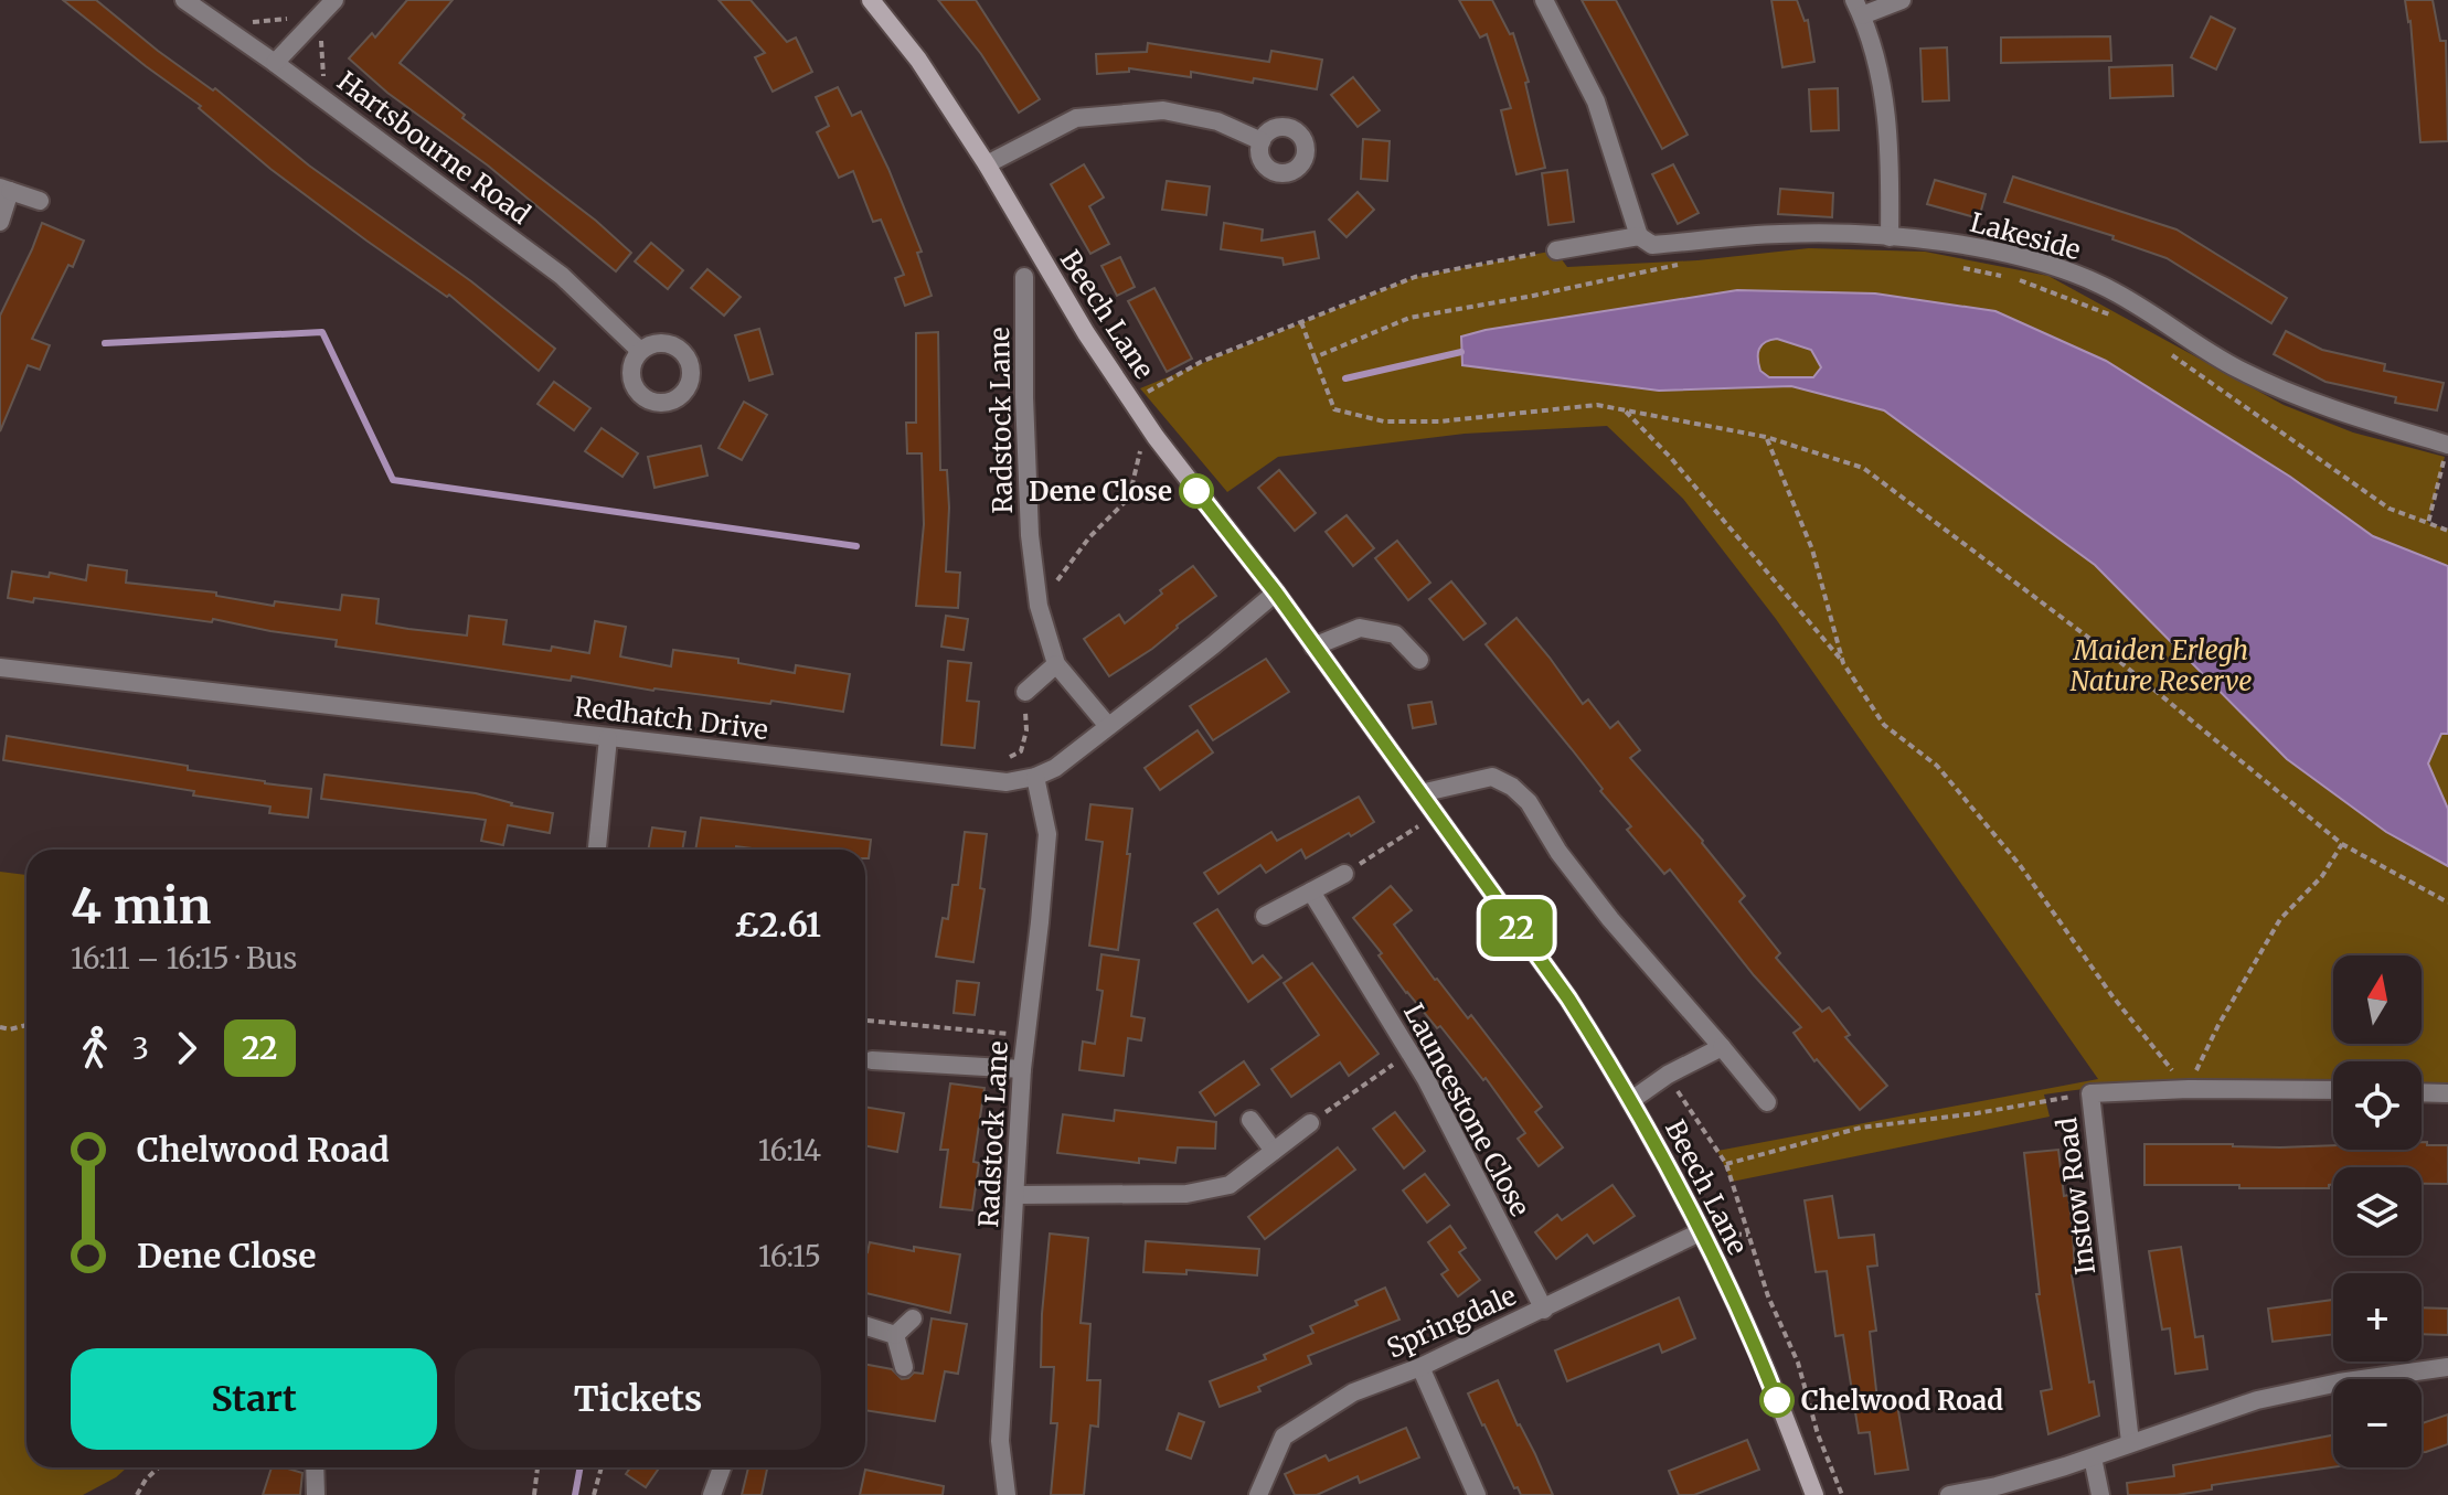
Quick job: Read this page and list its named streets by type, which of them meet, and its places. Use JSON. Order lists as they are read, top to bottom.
{
  "streets": {
    "street": [
      "Hartsbourne Road",
      "Lakeside",
      "Beech Lane",
      "Radstock Lane",
      "Redhatch Drive",
      "Launcestone Close",
      "Instow Road",
      "Springdale"
    ]
  },
  "crossings": [
    ["Beech Lane", "Redhatch Drive"],
    ["Beech Lane", "Springdale"],
    ["Radstock Lane", "Redhatch Drive"],
    ["Launcestone Close", "Springdale"]
  ],
  "parks": ["Maiden Erlegh Nature Reserve"],
  "places": ["Dene Close", "Chelwood Road"],
  "lines": ["bus line 22"],
  "north": "top",
  "page": {
    "on_map": "22",
    "heading": ["4 min", "16:11 – 16:15 · Bus", "£2.61"],
    "map_buttons": ["+", "−"],
    "legs": ["3", "22"],
    "list": [
      {
        "name": "Chelwood Road",
        "value": "16:14"
      },
      {
        "name": "Dene Close",
        "value": "16:15"
      }
    ],
    "buttons": ["Start", "Tickets"]
  }
}
